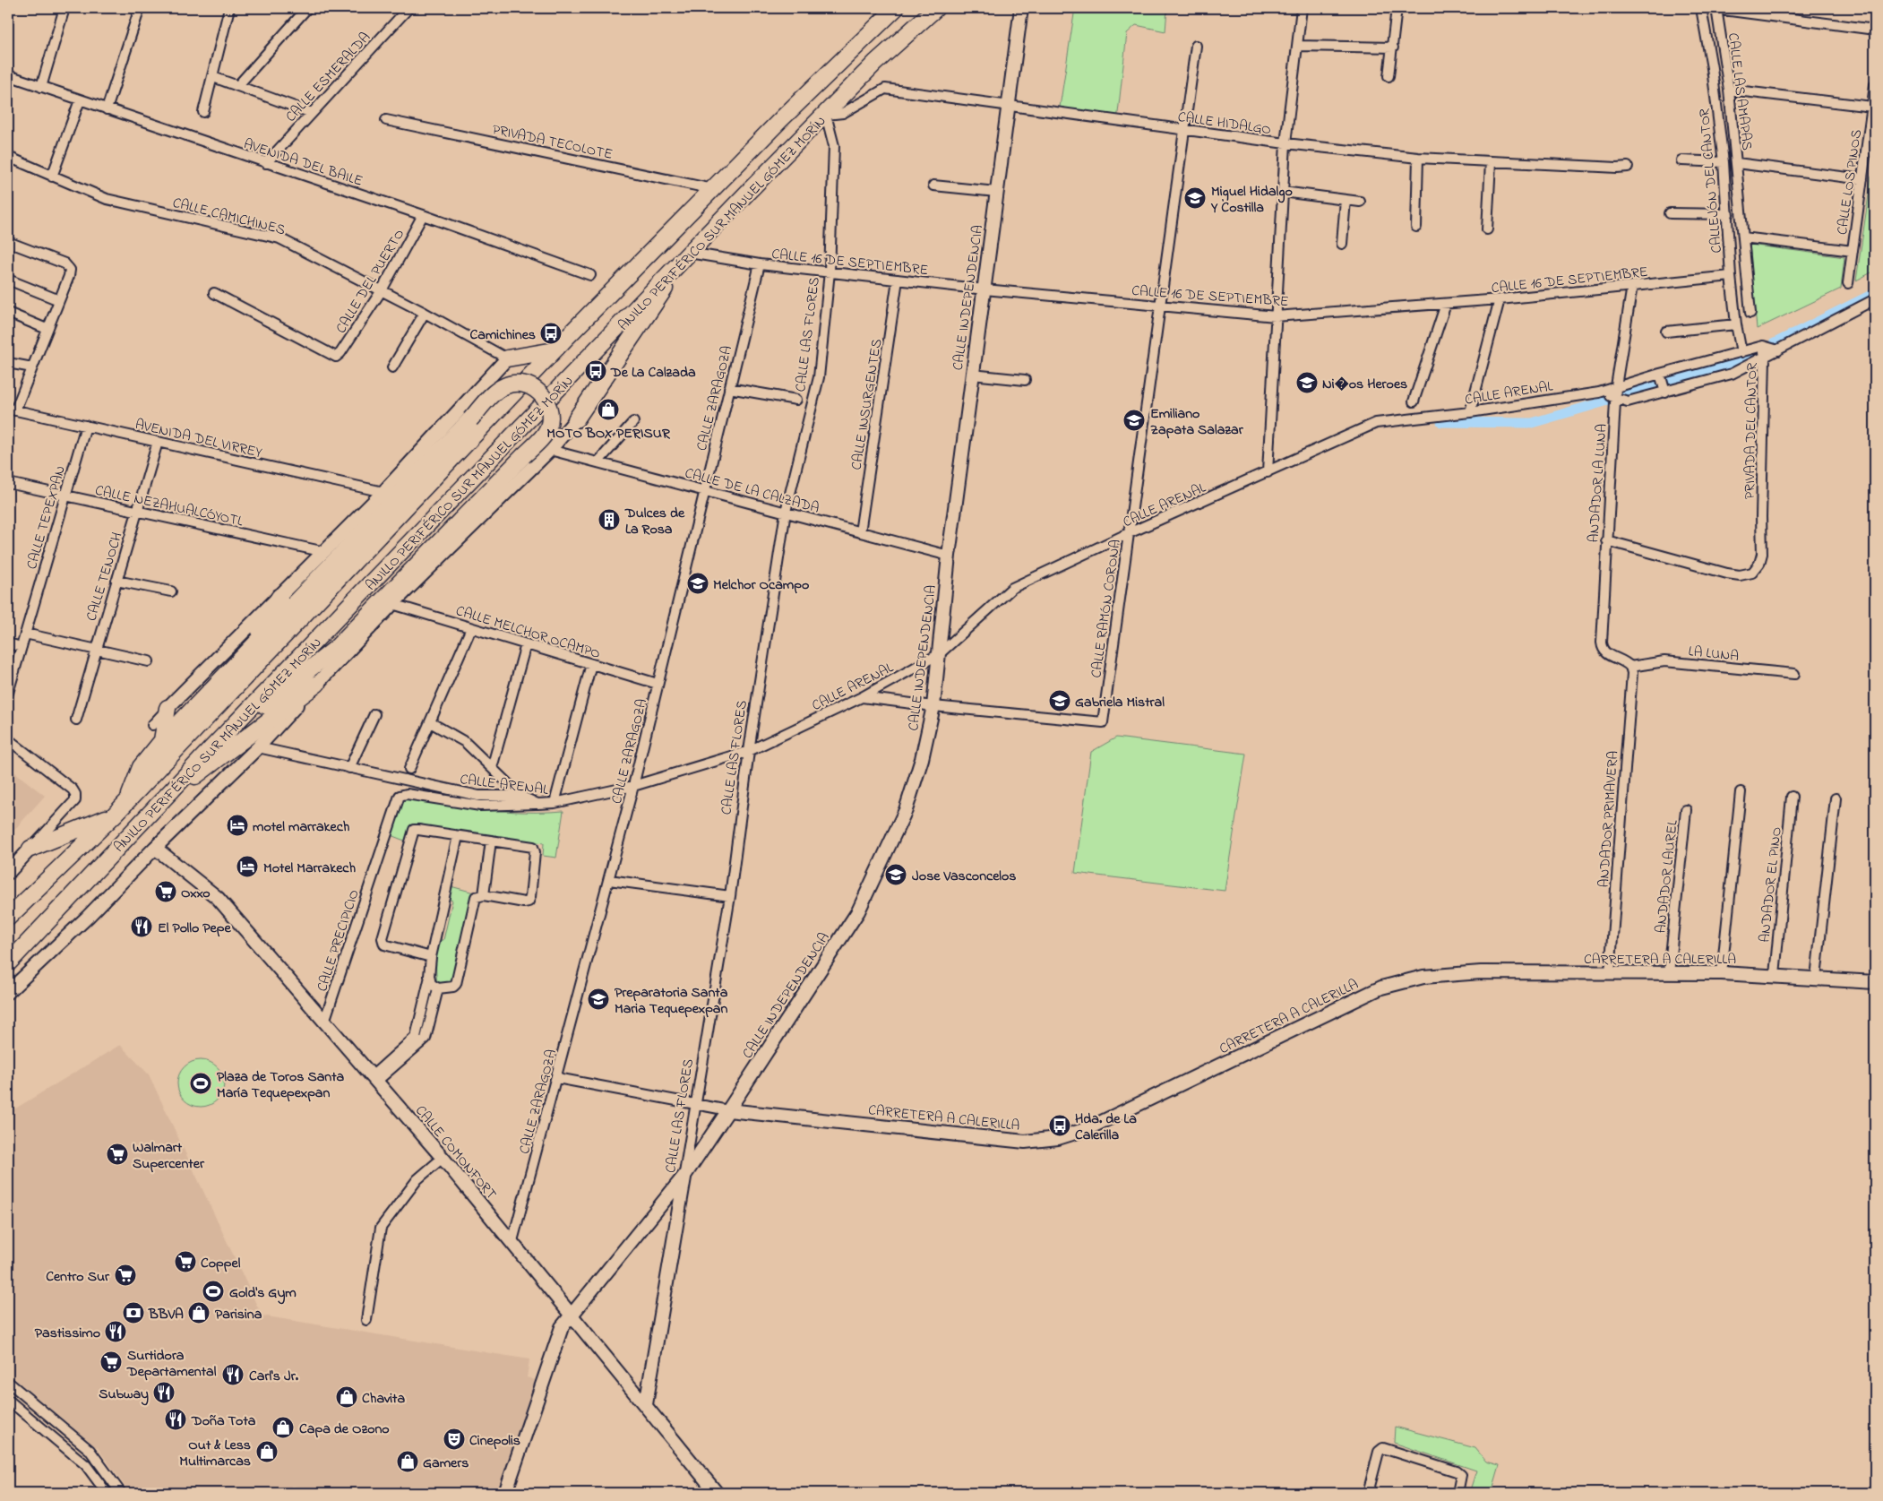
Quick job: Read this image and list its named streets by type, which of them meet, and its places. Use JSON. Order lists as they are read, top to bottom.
{
  "streets": {
    "highway": ["ANILLO PERIFÉRICO SUR MANUEL GÓMEZ MORÍN"],
    "street": [
      "CALLE ESMERALDA",
      "CALLE LAS AMAPAS",
      "CALLE HIDALGO",
      "PRIVADA TECOLOTE",
      "AVENIDA DEL BAILE",
      "CALLEJÓN DEL CANTOR",
      "CALLE LOS PINOS",
      "CALLE CAMICHINES",
      "CALLE 16 DE SEPTIEMBRE",
      "CALLE DEL PUERTO",
      "CALLE INDEPENDENCIA",
      "CALLE LAS FLORES",
      "CALLE ARENAL",
      "CALLE ZARAGOZA",
      "CALLE INSURGENTES",
      "PRIVADA DEL CANTOR",
      "AVENIDA DEL VIRREY",
      "ANDADOR LA LUNA",
      "CALLE DE LA CALZADA",
      "CALLE NEZAHUALCÓYOTL",
      "CALLE TEPEXPAN",
      "CALLE TENOCH",
      "CALLE RAMÓN CORONA",
      "CALLE MELCHOR OCAMPO",
      "LA LUNA",
      "ANDADOR PRIMAVERA",
      "ANDADOR LAUREL",
      "ANDADOR EL PINO",
      "CALLE PRECIPICIO",
      "CARRETERA A CALERILLA",
      "CALLE COMONFORT"
    ]
  },
  "crossings": [
    ["CALLE ESMERALDA", "AVENIDA DEL BAILE"],
    ["CALLE HIDALGO", "ANILLO PERIFÉRICO SUR MANUEL GÓMEZ MORÍN"],
    ["CALLE HIDALGO", "CALLE INDEPENDENCIA"],
    ["CALLE HIDALGO", "CALLE LAS FLORES"],
    ["CALLE HIDALGO", "CALLE RAMÓN CORONA"],
    ["PRIVADA TECOLOTE", "ANILLO PERIFÉRICO SUR MANUEL GÓMEZ MORÍN"],
    ["AVENIDA DEL BAILE", "CALLE DEL PUERTO"],
    ["CALLEJÓN DEL CANTOR", "CALLE 16 DE SEPTIEMBRE"],
    ["CALLEJÓN DEL CANTOR", "CALLE ARENAL"],
    ["CALLE CAMICHINES", "CALLE DEL PUERTO"],
    ["ANILLO PERIFÉRICO SUR MANUEL GÓMEZ MORÍN", "CALLE 16 DE SEPTIEMBRE"],
    ["ANILLO PERIFÉRICO SUR MANUEL GÓMEZ MORÍN", "CALLE LAS FLORES"],
    ["CALLE 16 DE SEPTIEMBRE", "CALLE INDEPENDENCIA"],
    ["CALLE 16 DE SEPTIEMBRE", "CALLE LAS FLORES"],
    ["CALLE 16 DE SEPTIEMBRE", "CALLE ZARAGOZA"],
    ["CALLE 16 DE SEPTIEMBRE", "CALLE INSURGENTES"],
    ["CALLE 16 DE SEPTIEMBRE", "ANDADOR LA LUNA"],
    ["CALLE 16 DE SEPTIEMBRE", "CALLE RAMÓN CORONA"],
    ["CALLE INDEPENDENCIA", "CALLE LAS FLORES"],
    ["CALLE INDEPENDENCIA", "CALLE ARENAL"],
    ["CALLE INDEPENDENCIA", "CALLE DE LA CALZADA"],
    ["CALLE INDEPENDENCIA", "CALLE RAMÓN CORONA"],
    ["CALLE INDEPENDENCIA", "CARRETERA A CALERILLA"],
    ["CALLE INDEPENDENCIA", "CALLE COMONFORT"],
    ["CALLE LAS FLORES", "CALLE ARENAL"],
    ["CALLE LAS FLORES", "CALLE DE LA CALZADA"],
    ["CALLE LAS FLORES", "CALLE COMONFORT"],
    ["CALLE ARENAL", "CALLE ZARAGOZA"],
    ["CALLE ARENAL", "PRIVADA DEL CANTOR"],
    ["CALLE ARENAL", "ANDADOR LA LUNA"],
    ["CALLE ARENAL", "CALLE RAMÓN CORONA"],
    ["CALLE ARENAL", "CALLE PRECIPICIO"],
    ["CALLE ZARAGOZA", "CALLE DE LA CALZADA"],
    ["CALLE ZARAGOZA", "CALLE MELCHOR OCAMPO"],
    ["CALLE ZARAGOZA", "CALLE COMONFORT"],
    ["CALLE INSURGENTES", "CALLE DE LA CALZADA"],
    ["PRIVADA DEL CANTOR", "ANDADOR LA LUNA"],
    ["AVENIDA DEL VIRREY", "CALLE TEPEXPAN"],
    ["AVENIDA DEL VIRREY", "CALLE TENOCH"],
    ["ANDADOR LA LUNA", "LA LUNA"],
    ["ANDADOR LA LUNA", "ANDADOR PRIMAVERA"],
    ["CALLE NEZAHUALCÓYOTL", "CALLE TEPEXPAN"],
    ["CALLE NEZAHUALCÓYOTL", "CALLE TENOCH"],
    ["LA LUNA", "ANDADOR PRIMAVERA"],
    ["ANDADOR PRIMAVERA", "CARRETERA A CALERILLA"],
    ["ANDADOR LAUREL", "CARRETERA A CALERILLA"],
    ["ANDADOR EL PINO", "CARRETERA A CALERILLA"],
    ["CALLE PRECIPICIO", "CALLE COMONFORT"]
  ],
  "places": {
    "school or university": [
      "Miguel Hidalgo Y Costilla",
      "Ni�os Heroes",
      "Emiliano Zapata Salazar",
      "Melchor Ocampo",
      "Gabriela Mistral",
      "Jose Vasconcelos",
      "Preparatoria Santa Maria Tequepexpan"
    ],
    "bus stop": ["Camichines", "De La Calzada", "Hda. de La Calerilla"],
    "shop": [
      "MOTO BOX PERISUR",
      "Parisina",
      "Chavita",
      "Capa de Ozono",
      "Out & Less Multimarcas",
      "Gamers"
    ],
    "building": ["Dulces de La Rosa"],
    "hotel": ["motel marrakech", "Motel Marrakech"],
    "supermarket": [
      "Oxxo",
      "Walmart Supercenter",
      "Coppel",
      "Centro Sur",
      "Surtidora Departamental"
    ],
    "restaurant": [
      "El Pollo Pepe",
      "Pastissimo",
      "Carl's Jr.",
      "Subway",
      "Doña Tota"
    ],
    "sports": ["Plaza de Toros Santa María Tequepexpan", "Gold's Gym"],
    "bank": ["BBVA"],
    "theatre": ["Cinepolis"]
  }
}
